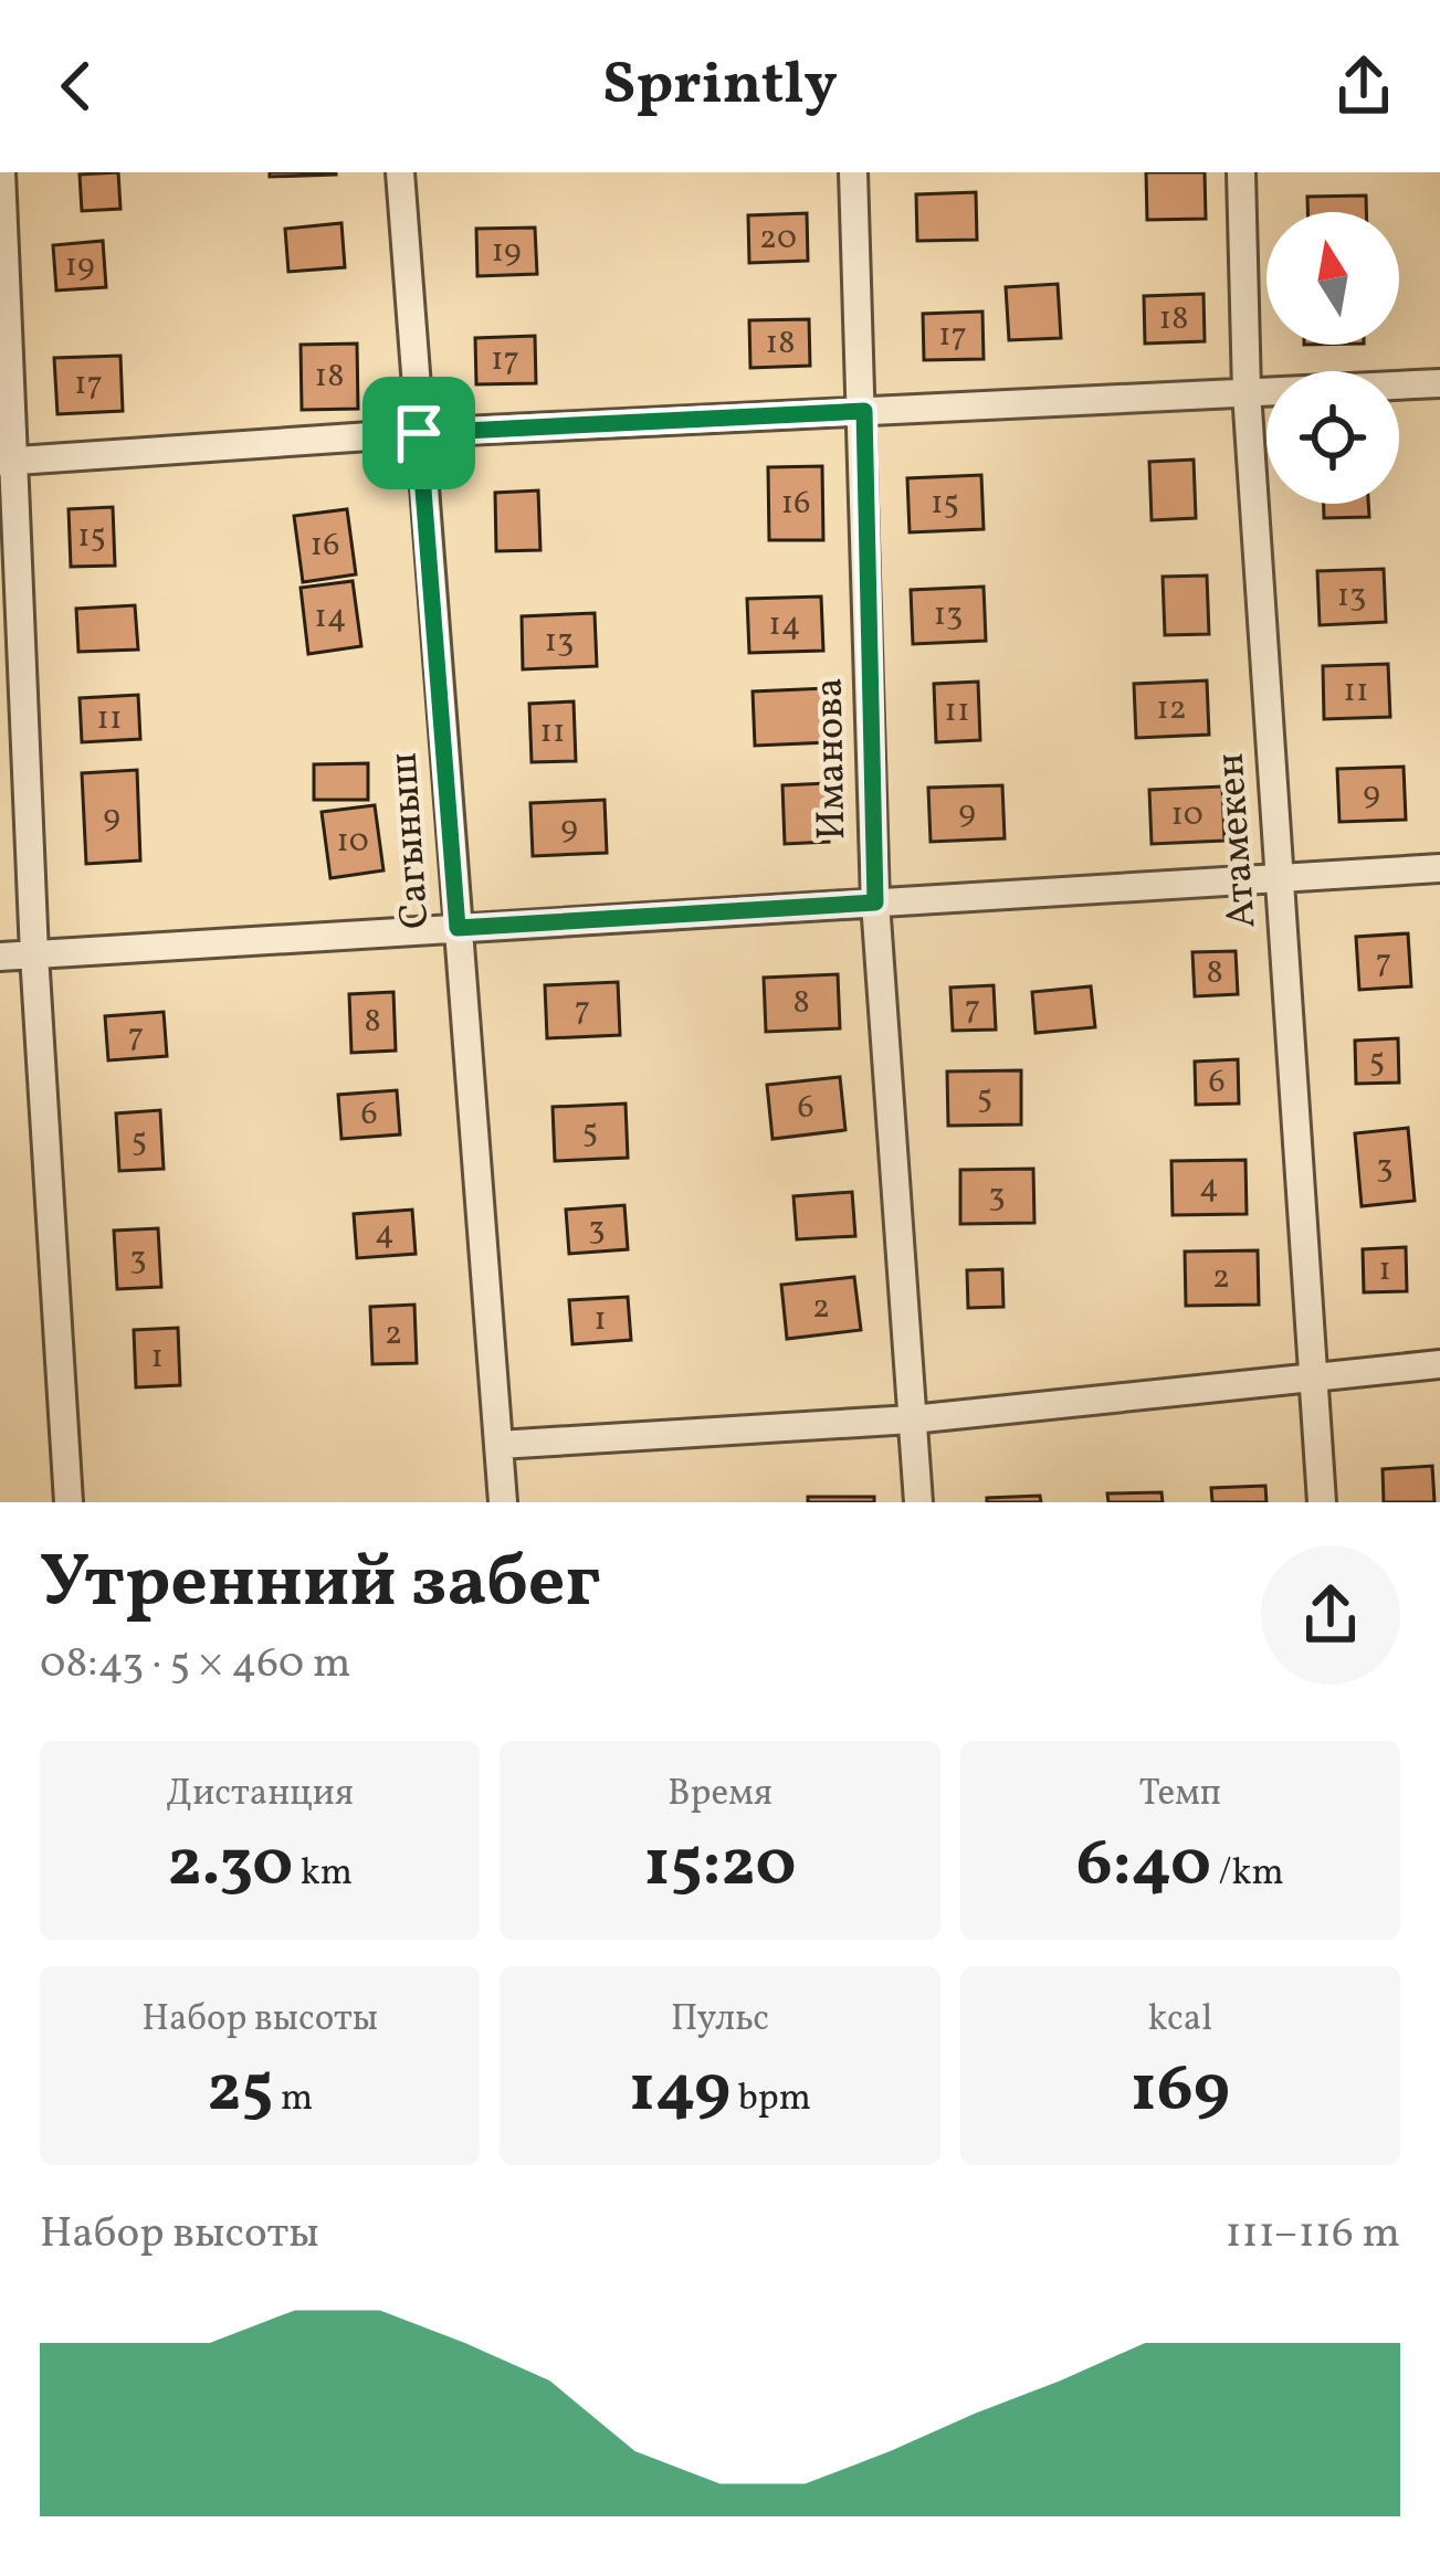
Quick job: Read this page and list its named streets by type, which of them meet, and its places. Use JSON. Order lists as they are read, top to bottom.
{
  "streets": {
    "street": ["Иманова", "Сагыныш", "Атамекен"]
  },
  "house_numbers": [
    "20",
    "19",
    "19",
    "18",
    "17",
    "18",
    "17",
    "18",
    "17",
    "16",
    "15",
    "15",
    "16",
    "13",
    "13",
    "14",
    "14",
    "13",
    "11",
    "12",
    "11",
    "11",
    "11",
    "9",
    "9",
    "10",
    "9",
    "9",
    "10",
    "7",
    "8",
    "8",
    "7",
    "7",
    "8",
    "7",
    "5",
    "6",
    "5",
    "6",
    "6",
    "5",
    "5",
    "3",
    "4",
    "3",
    "3",
    "4",
    "3",
    "1",
    "2",
    "2",
    "1",
    "2",
    "1"
  ],
  "north": "top",
  "page": {
    "header": "Sprintly",
    "heading": ["Утренний забег", "08:43 · 5 × 460 m"],
    "stats": [
      ["Дистанция", "2.30 km"],
      ["Время", "15:20"],
      ["Темп", "6:40 /km"],
      ["Набор высоты", "25 m"],
      ["Пульс", "149 bpm"],
      ["kcal", "169"]
    ],
    "chart": ["Набор высоты", "111–116 m"]
  }
}
